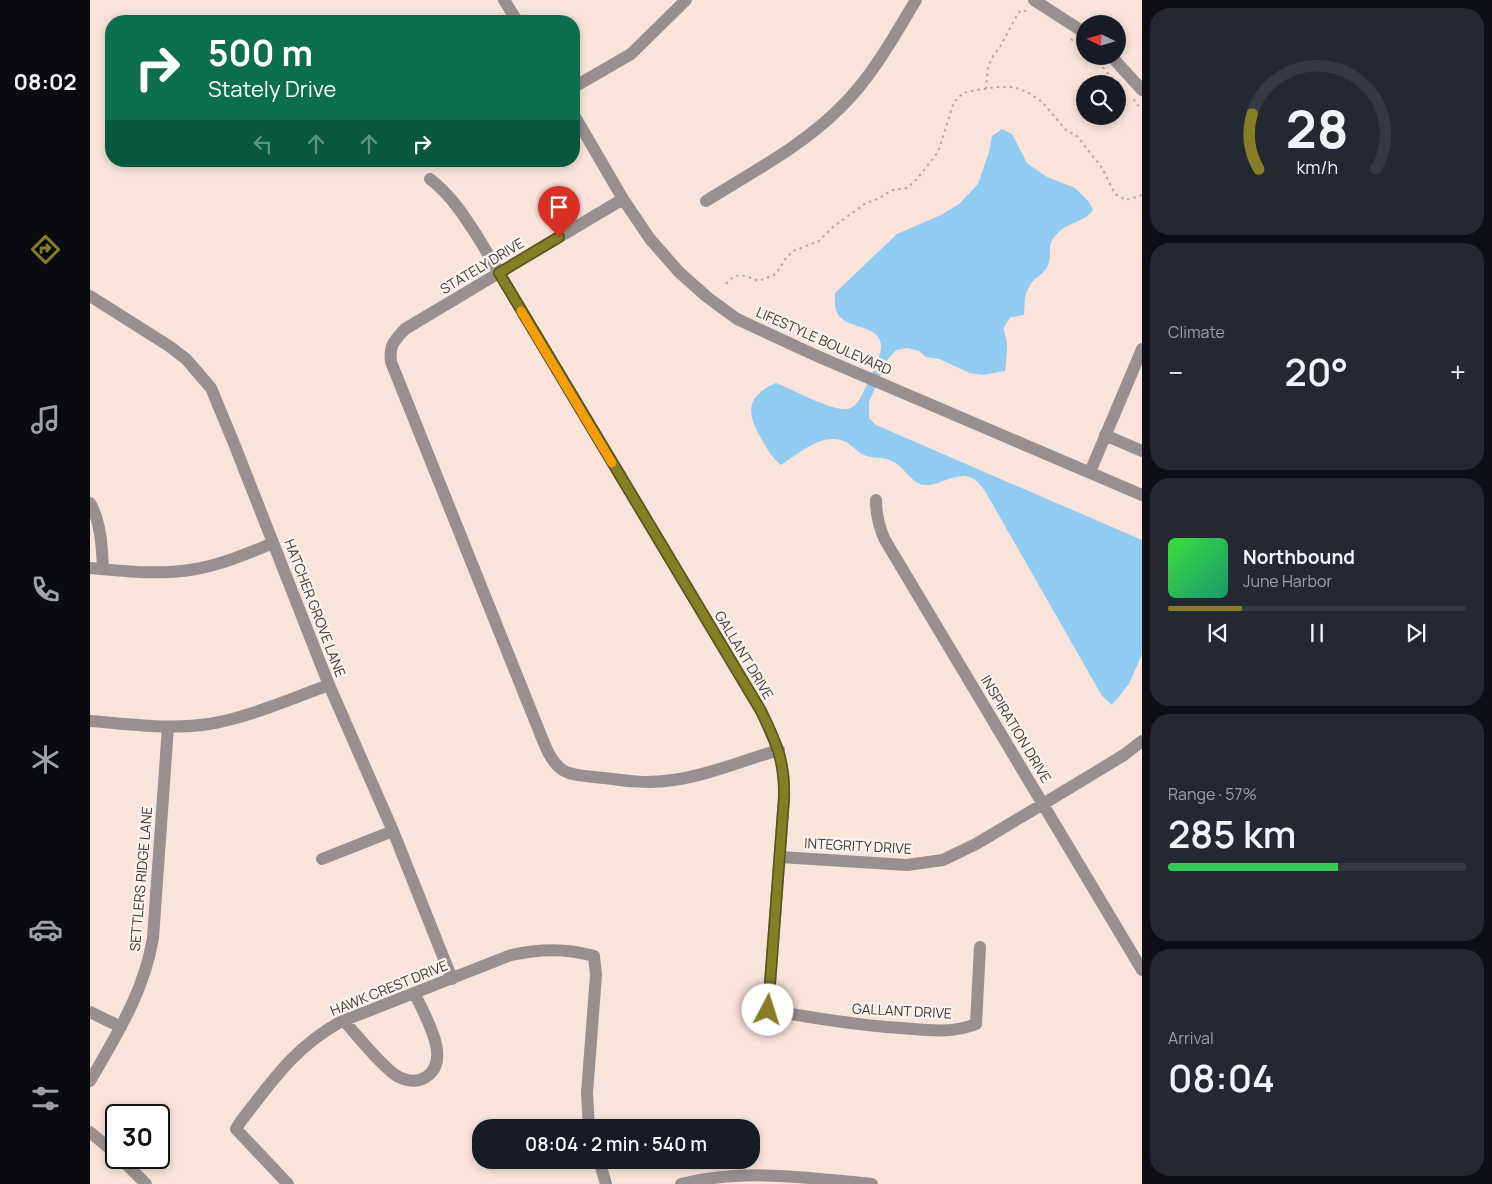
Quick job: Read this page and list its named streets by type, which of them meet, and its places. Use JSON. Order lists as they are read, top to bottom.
{
  "streets": {
    "street": [
      "STATELY DRIVE",
      "LIFESTYLE BOULEVARD",
      "HATCHER GROVE LANE",
      "GALLANT DRIVE",
      "INSPIRATION DRIVE",
      "INTEGRITY DRIVE",
      "SETTLERS RIDGE LANE",
      "HAWK CREST DRIVE"
    ]
  },
  "crossings": [
    ["STATELY DRIVE", "LIFESTYLE BOULEVARD"],
    ["STATELY DRIVE", "GALLANT DRIVE"],
    ["HATCHER GROVE LANE", "HAWK CREST DRIVE"],
    ["GALLANT DRIVE", "INTEGRITY DRIVE"],
    ["INSPIRATION DRIVE", "INTEGRITY DRIVE"]
  ],
  "north": "left",
  "page": {
    "tabs": "08:02",
    "turn": ["500 m", "Stately Drive"],
    "tile": [
      "Climate",
      ["Range · 57%", "285 km"],
      ["Arrival", "08:04"]
    ],
    "heat": ["−", "20°", "+"],
    "song": ["Northbound", "June Harbor"],
    "limit": "30",
    "trip": "08:04 · 2 min · 540 m",
    "gauge": ["28", "km/h"]
  }
}
